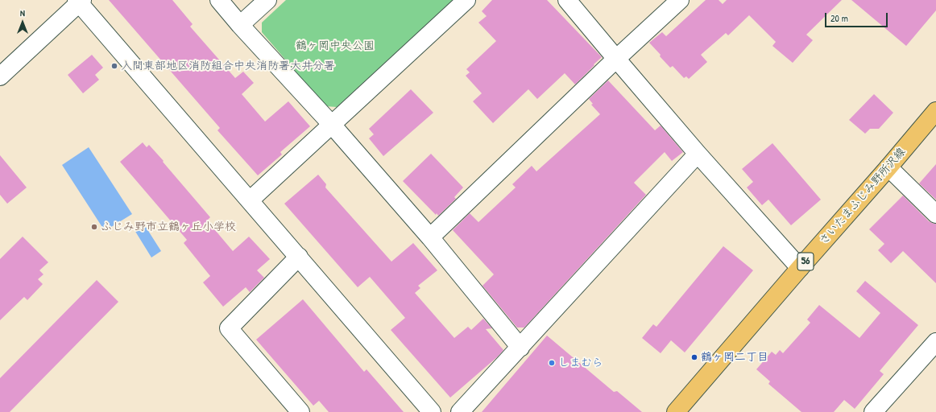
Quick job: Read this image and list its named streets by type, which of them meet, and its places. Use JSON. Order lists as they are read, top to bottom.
{
  "streets": {
    "main road": ["さいたまふじみ野所沢線", "56"]
  },
  "parks": ["鶴ヶ岡中央公園"],
  "places": [
    "入間東部地区消防組合中央消防署大井分署",
    "ふじみ野市立鶴ヶ丘小学校",
    "鶴ヶ岡二丁目",
    "しまむら"
  ],
  "scale_bar": "20 m",
  "north": "top"
}
